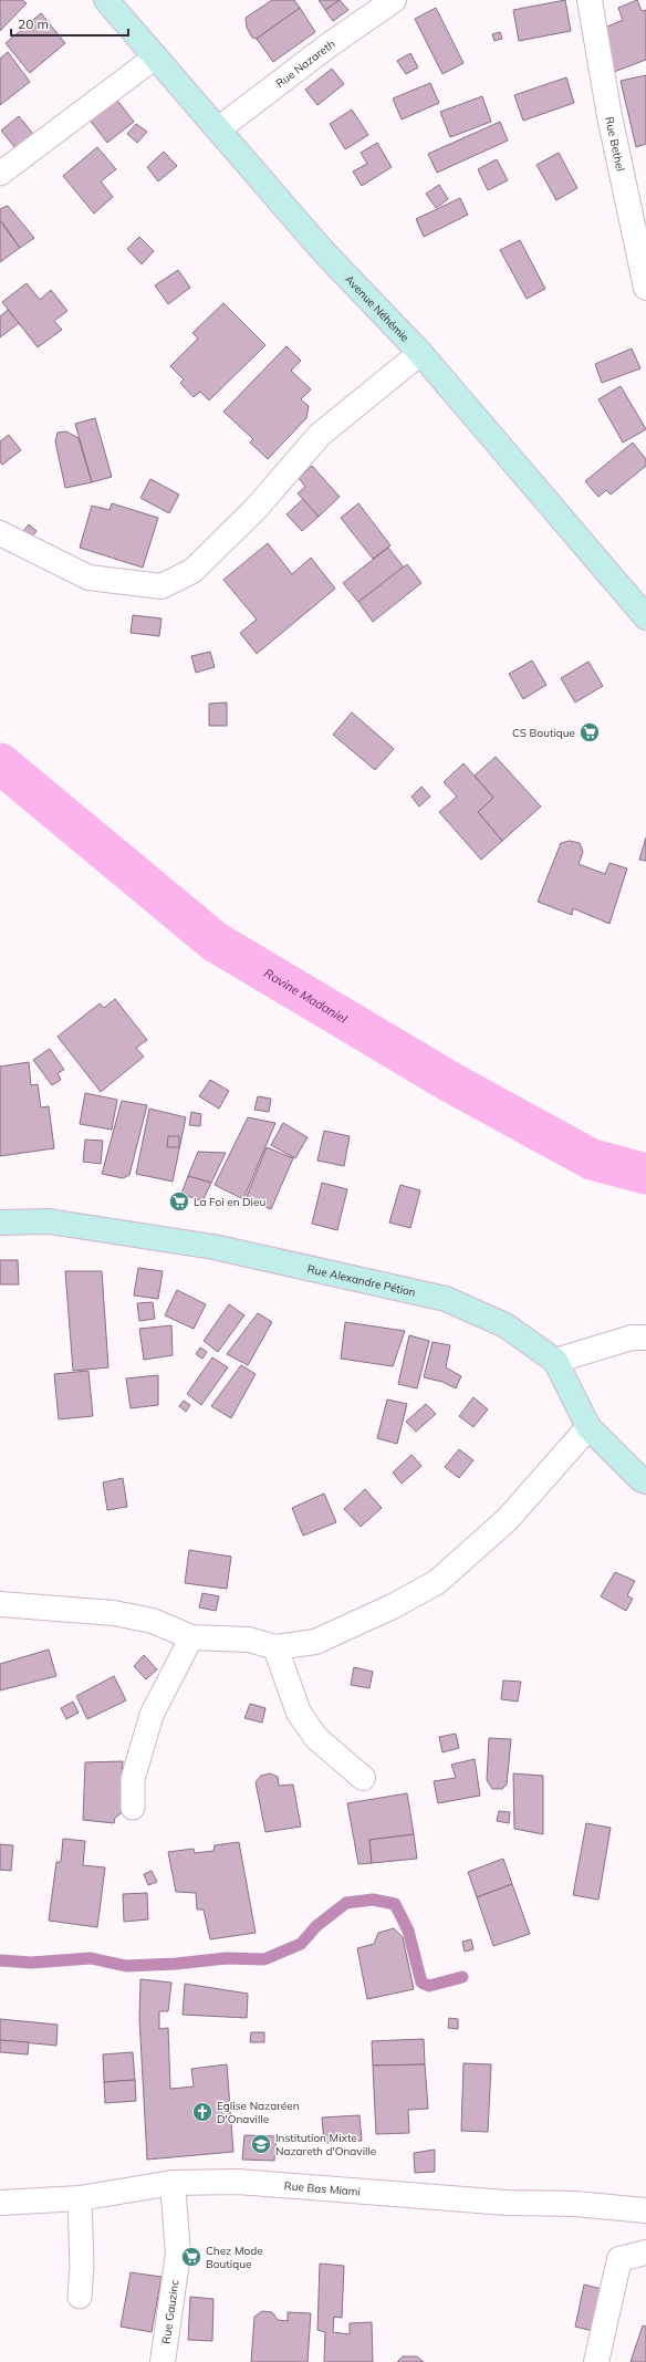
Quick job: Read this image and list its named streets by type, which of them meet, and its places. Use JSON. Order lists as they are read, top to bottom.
{
  "streets": {
    "street": [
      "Rue Nazareth",
      "Rue Bethel",
      "Avenue Néhémie",
      "Rue Alexandre Pétion",
      "Rue Bas Miami",
      "Rue Gauzinc"
    ]
  },
  "crossings": [
    ["Rue Nazareth", "Avenue Néhémie"],
    ["Rue Bas Miami", "Rue Gauzinc"]
  ],
  "water": ["Ravine Madaniel"],
  "places": {
    "supermarket": ["CS Boutique", "La Foi en Dieu", "Chez Mode Boutique"],
    "church": ["Eglise Nazaréen D'Onaville"],
    "school or university": ["Institution Mixte Nazareth d'Onaville"]
  },
  "scale_bar": "20 m"
}
